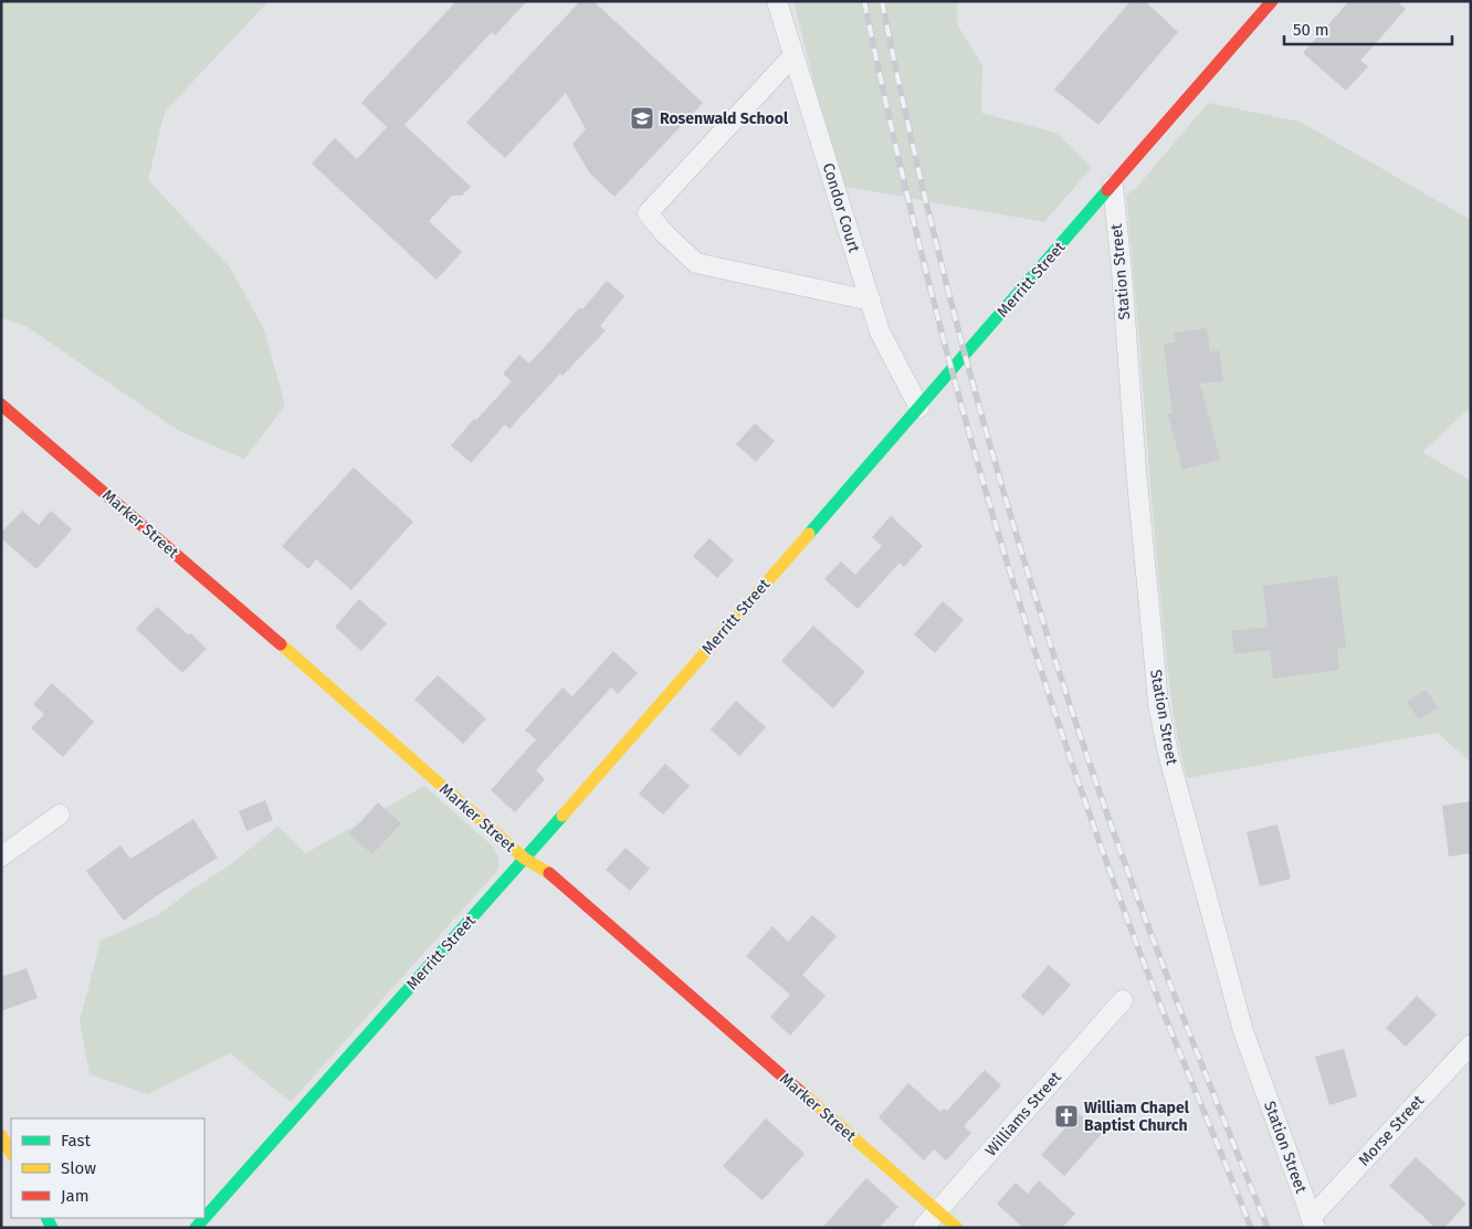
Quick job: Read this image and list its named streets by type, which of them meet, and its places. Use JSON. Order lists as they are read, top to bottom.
{
  "streets": {
    "street": [
      "Condor Court",
      "Station Street",
      "Merritt Street",
      "Marker Street",
      "Williams Street",
      "Morse Street"
    ]
  },
  "crossings": [
    ["Condor Court", "Merritt Street"],
    ["Station Street", "Merritt Street"],
    ["Station Street", "Morse Street"],
    ["Merritt Street", "Marker Street"],
    ["Marker Street", "Williams Street"]
  ],
  "places": {
    "school or university": ["Rosenwald School"],
    "church": ["William Chapel Baptist Church"]
  },
  "legend": ["Fast", "Slow", "Jam"],
  "scale_bar": "50 m"
}
